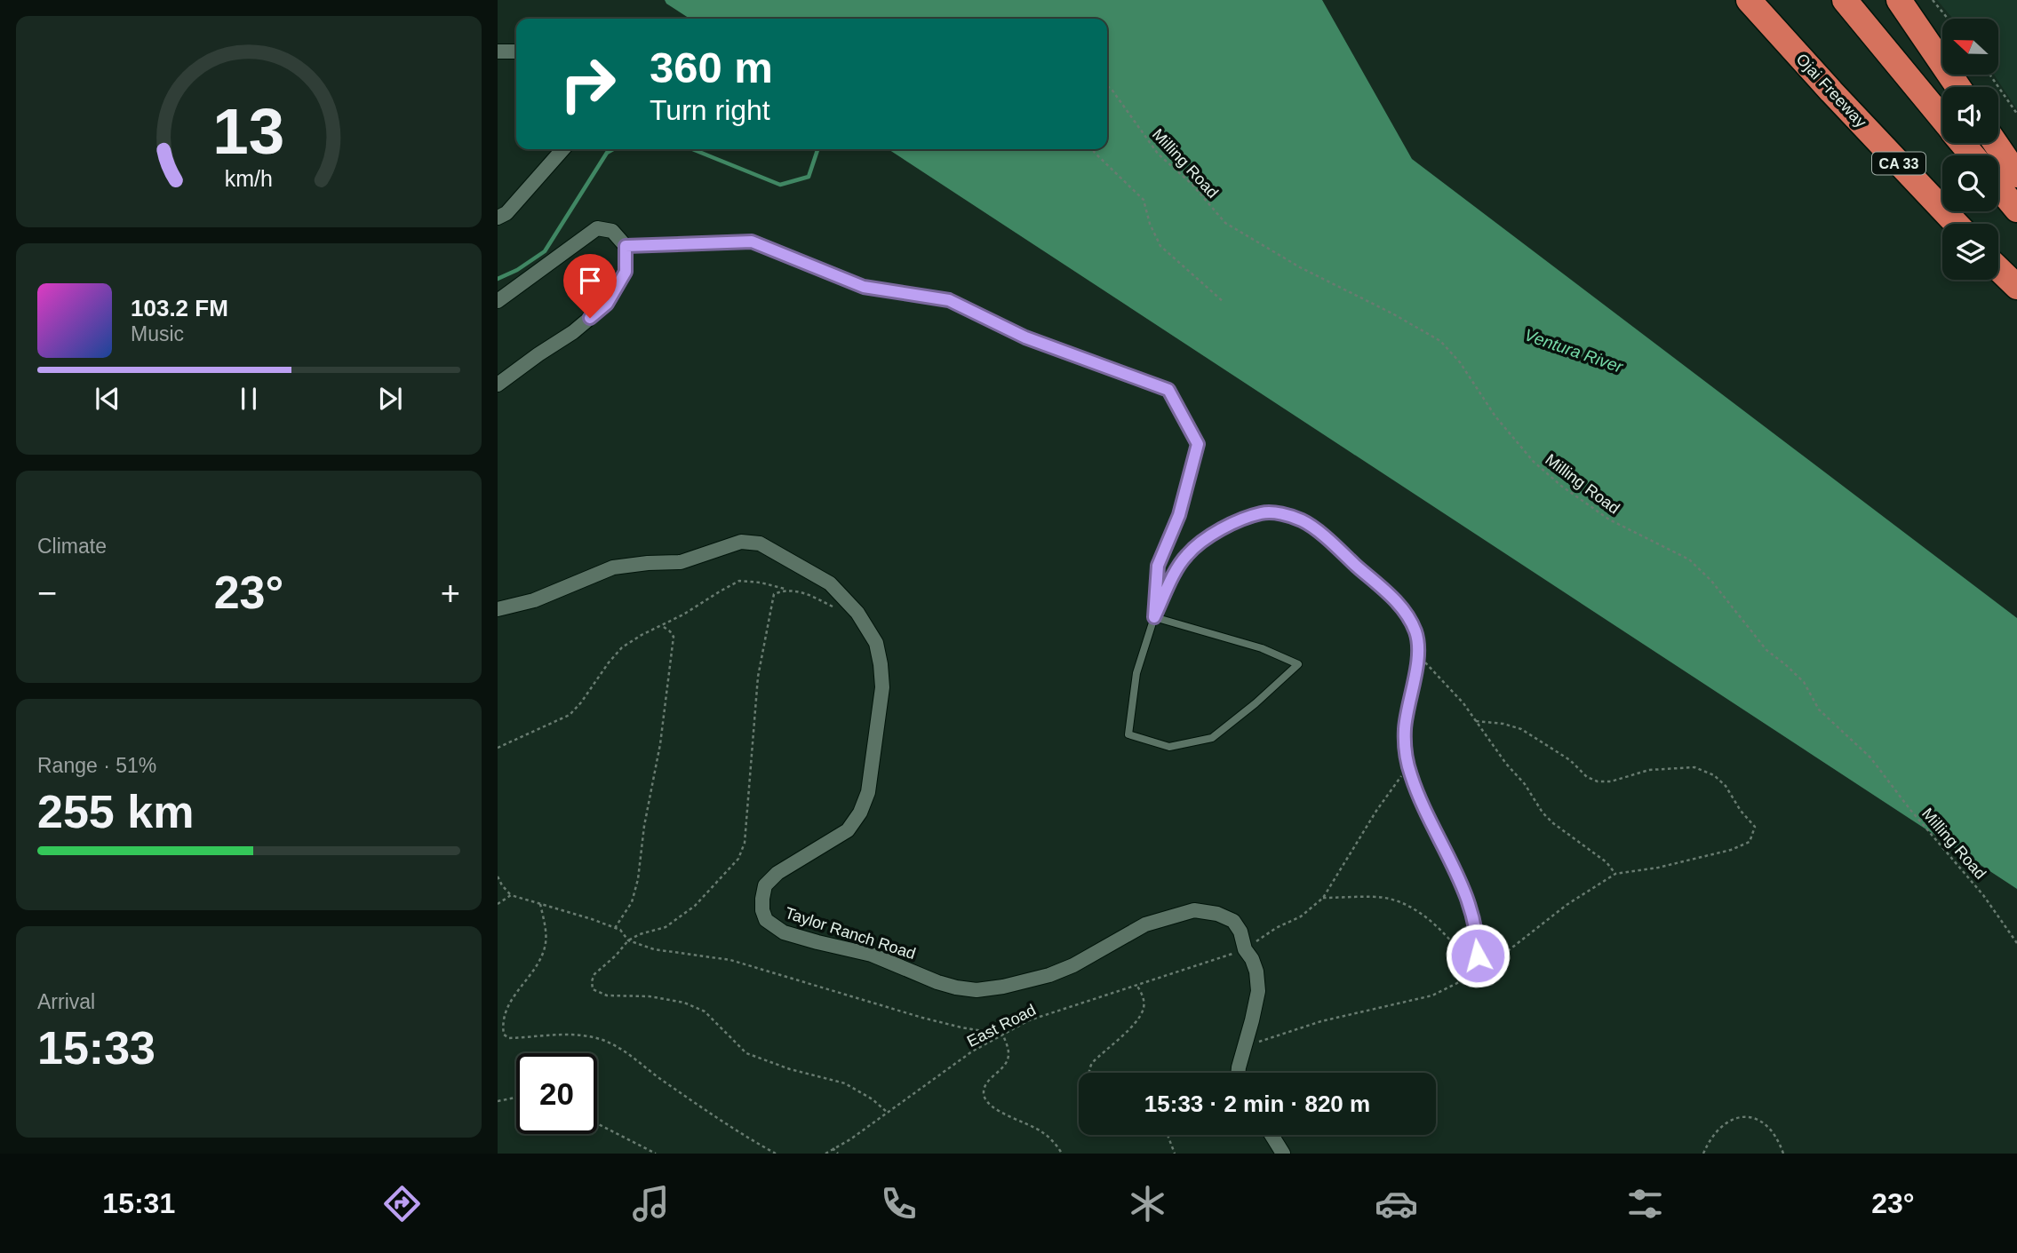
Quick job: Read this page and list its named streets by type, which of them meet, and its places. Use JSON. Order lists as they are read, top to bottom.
{
  "streets": {
    "highway": ["Ojai Freeway", "CA 33"],
    "street": ["Taylor Ranch Road"],
    "path": ["Milling Road", "East Road"]
  },
  "crossings": [
    ["Taylor Ranch Road", "East Road"]
  ],
  "water": ["Ventura River"],
  "north": "left",
  "page": {
    "turn": ["360 m", "Turn right"],
    "song": ["103.2 FM", "Music"],
    "tile": [
      "Climate",
      ["Range · 51%", "255 km"],
      ["Arrival", "15:33"]
    ],
    "heat": ["−", "23°", "+"],
    "limit": "20",
    "trip": "15:33 · 2 min · 820 m",
    "tabs": ["15:31", "23°"],
    "gauge": ["13", "km/h"]
  }
}
